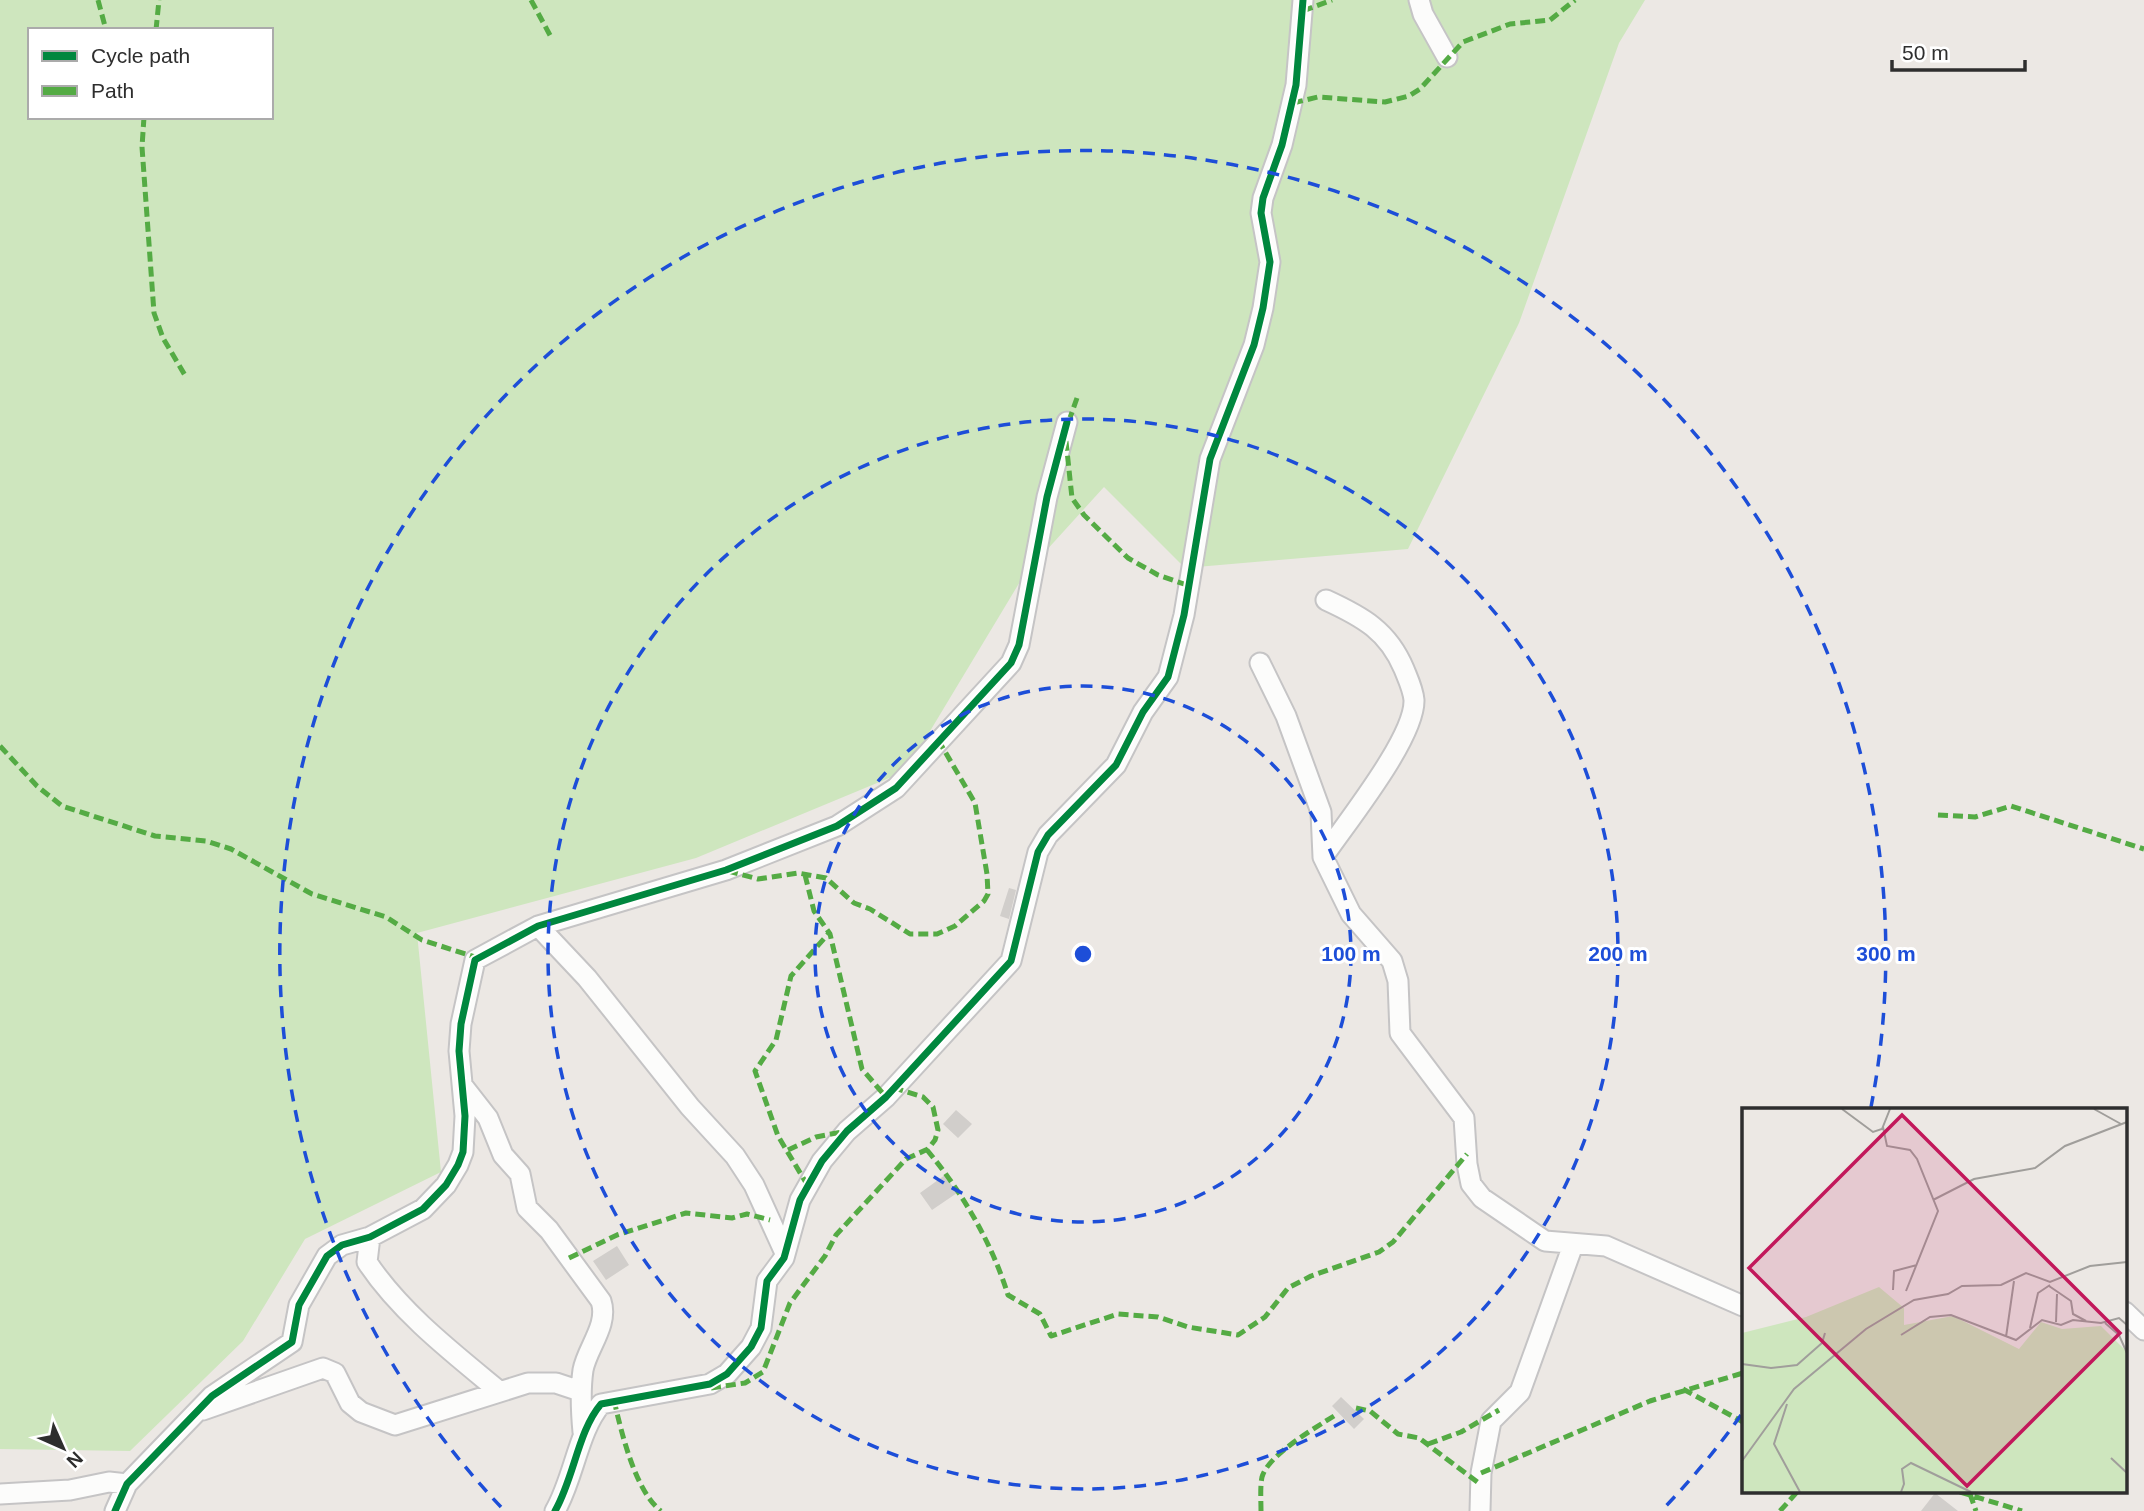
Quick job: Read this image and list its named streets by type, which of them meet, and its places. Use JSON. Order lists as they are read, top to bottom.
{
  "legend": ["Cycle path", "Path"],
  "scale_bar": "50 m",
  "north": "bottom right",
  "rings": ["100 m", "200 m", "300 m"]
}
